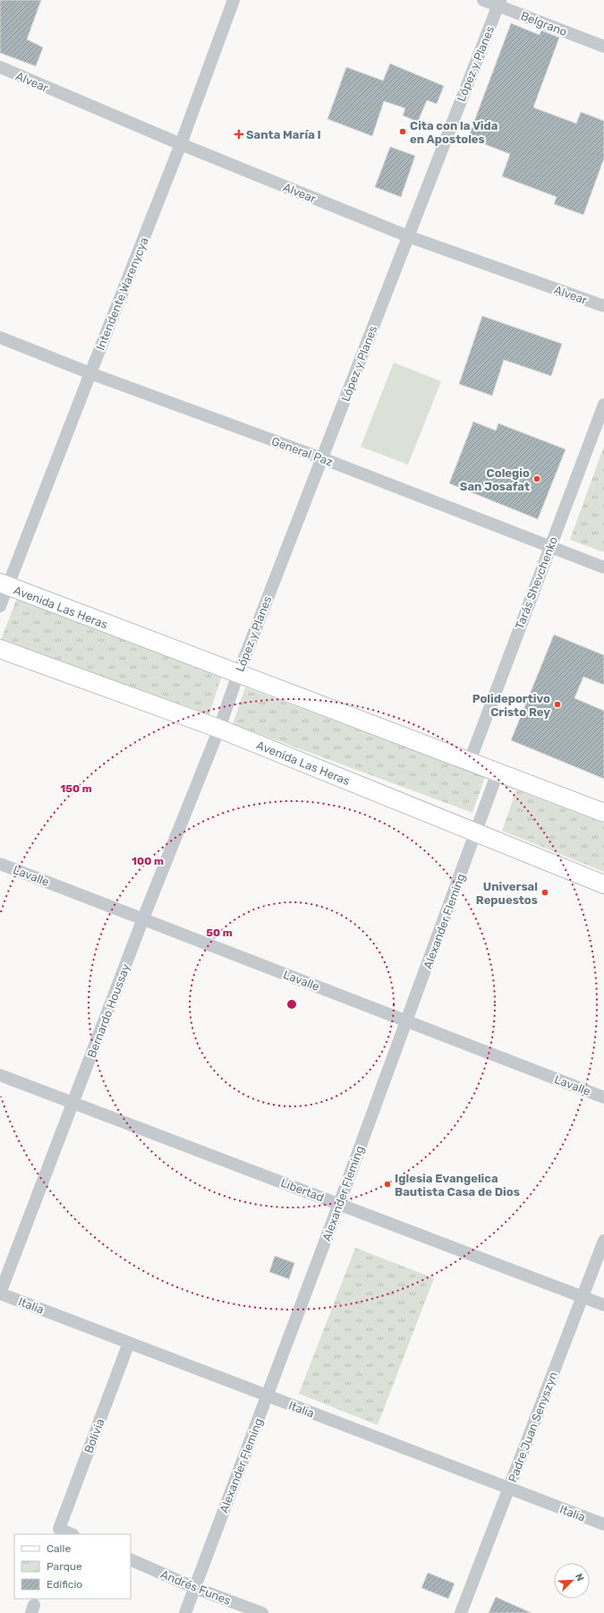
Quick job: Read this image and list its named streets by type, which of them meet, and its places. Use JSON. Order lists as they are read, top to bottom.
{
  "streets": {
    "main road": ["Avenida Las Heras"],
    "street": [
      "Belgrano",
      "López y Planes",
      "Alvear",
      "Intendente Warenycya",
      "General Paz",
      "Tarás Shevchenko",
      "Lavalle",
      "Alexander Fleming",
      "Bernardo Houssay",
      "Libertad",
      "Italia",
      "Padre Juan Senyszyn",
      "Bolivia",
      "Andrés Funes"
    ]
  },
  "crossings": [
    ["Belgrano", "López y Planes"],
    ["López y Planes", "Alvear"],
    ["López y Planes", "General Paz"],
    ["López y Planes", "Avenida Las Heras"],
    ["López y Planes", "Bernardo Houssay"],
    ["Alvear", "Intendente Warenycya"],
    ["Intendente Warenycya", "General Paz"],
    ["Intendente Warenycya", "Avenida Las Heras"],
    ["General Paz", "Tarás Shevchenko"],
    ["Tarás Shevchenko", "Avenida Las Heras"],
    ["Avenida Las Heras", "Alexander Fleming"],
    ["Avenida Las Heras", "Bernardo Houssay"],
    ["Lavalle", "Alexander Fleming"],
    ["Lavalle", "Bernardo Houssay"],
    ["Alexander Fleming", "Libertad"],
    ["Alexander Fleming", "Italia"],
    ["Alexander Fleming", "Andrés Funes"],
    ["Bernardo Houssay", "Libertad"],
    ["Bernardo Houssay", "Italia"],
    ["Libertad", "Padre Juan Senyszyn"],
    ["Italia", "Padre Juan Senyszyn"],
    ["Italia", "Bolivia"]
  ],
  "places": {
    "other": [
      "Cita con la Vida en Apostoles",
      "Colegio San Josafat",
      "Polideportivo Cristo Rey",
      "Universal Repuestos",
      "Iglesia Evangelica Bautista Casa de Dios"
    ],
    "health": ["Santa María I"]
  },
  "legend": ["Calle", "Parque", "Edificio"],
  "north": "top right",
  "rings": ["150 m", "100 m", "50 m"]
}
